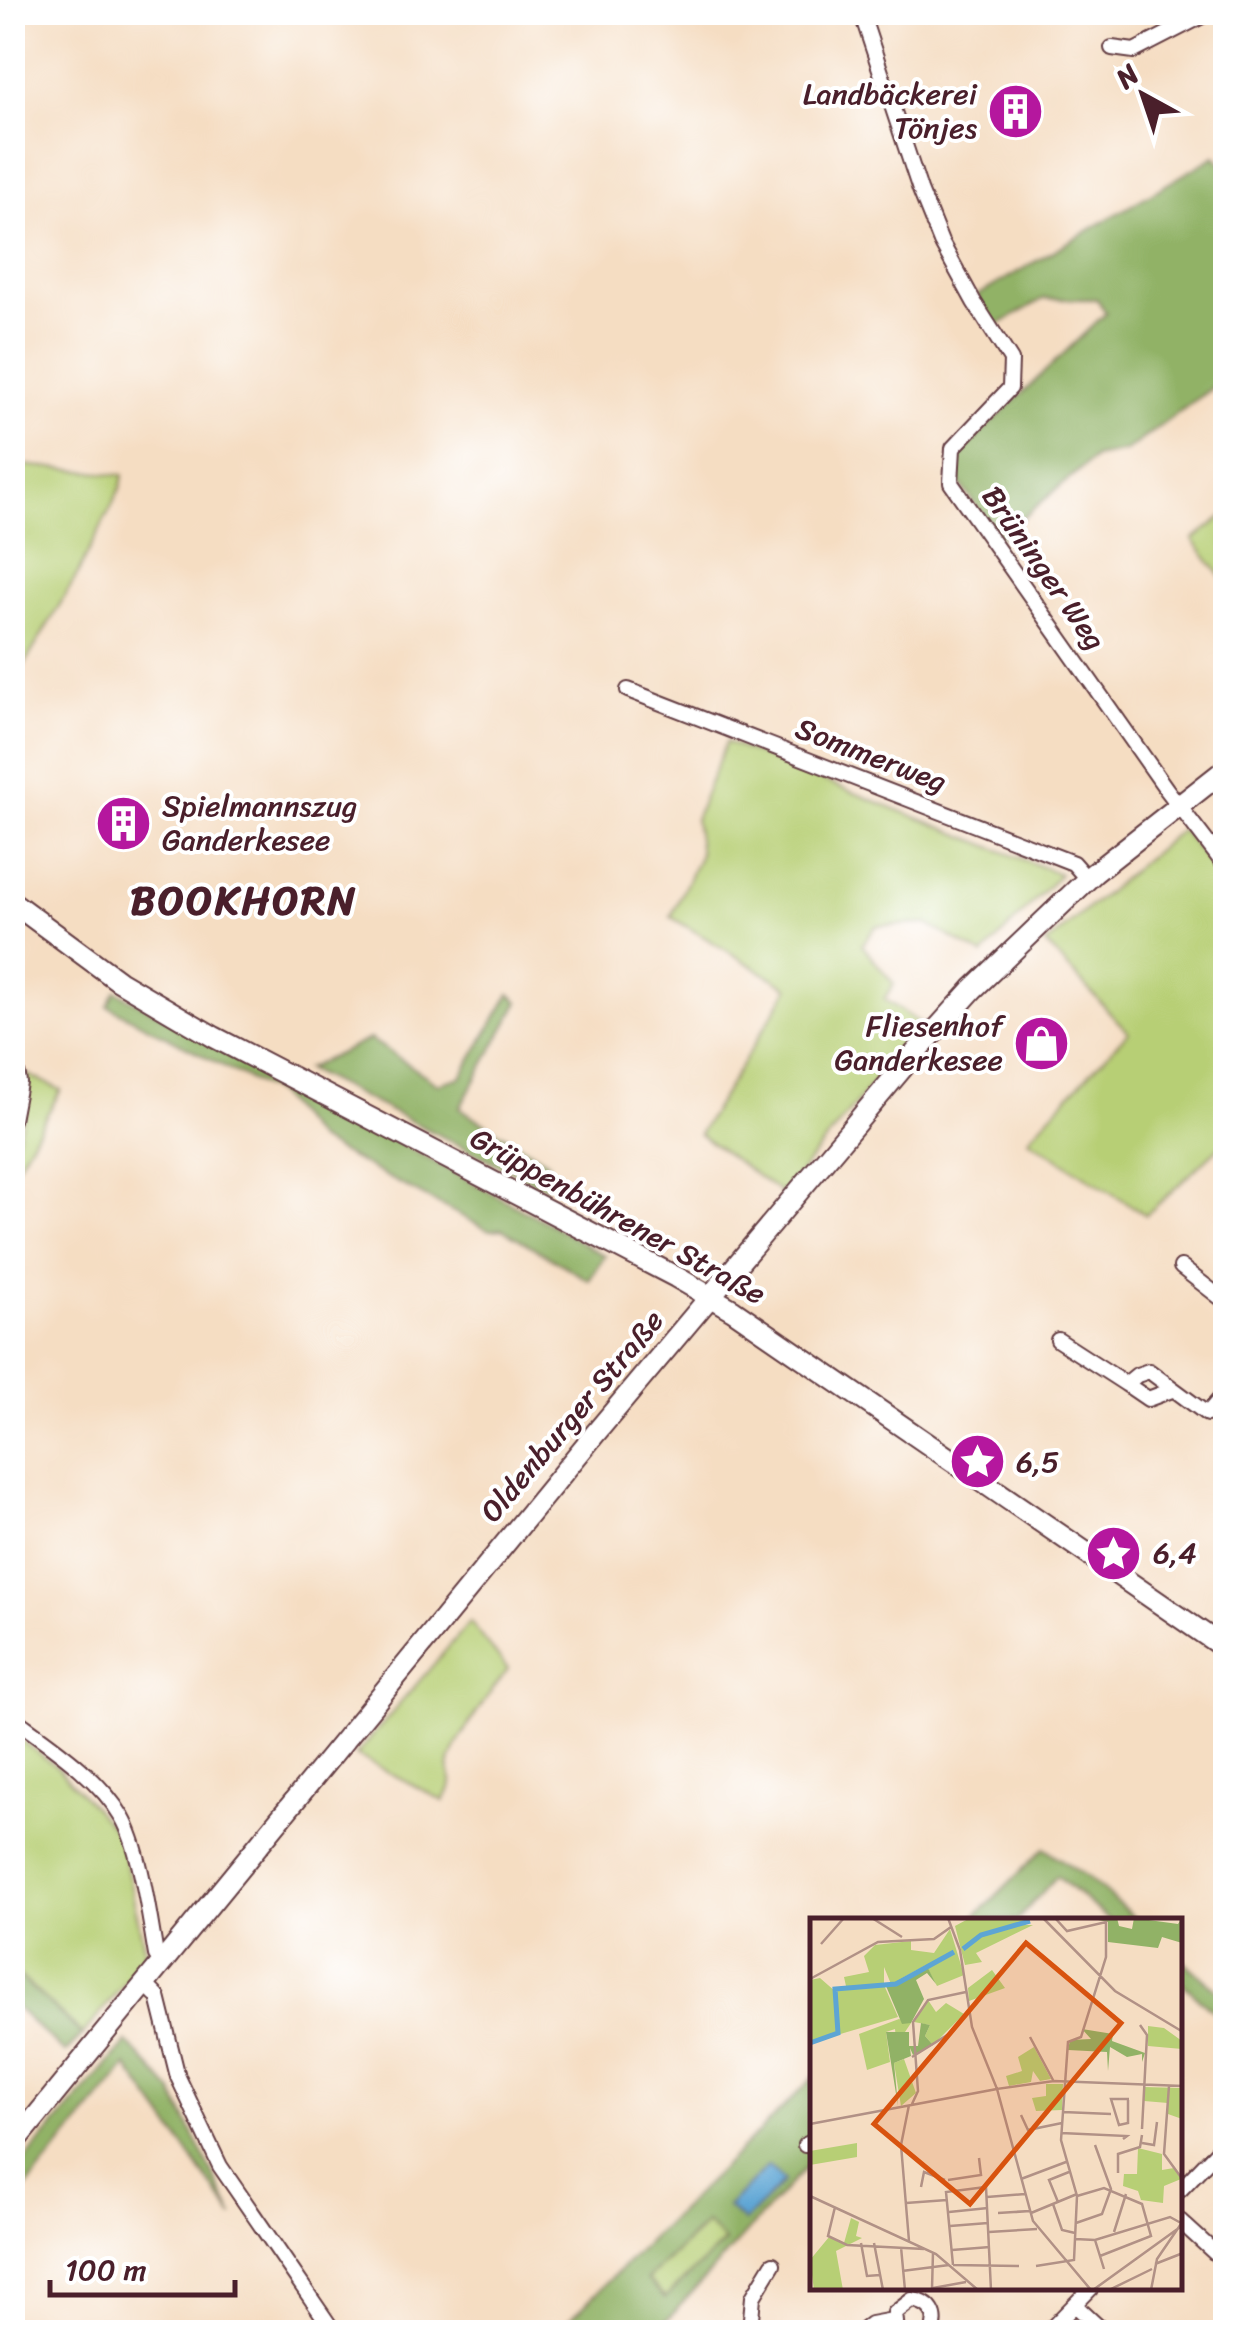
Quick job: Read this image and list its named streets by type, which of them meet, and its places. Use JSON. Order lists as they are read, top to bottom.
{
  "streets": {
    "street": [
      "Brüninger Weg",
      "Sommerweg",
      "Grüppenbührener Straße",
      "Oldenburger Straße"
    ]
  },
  "crossings": [
    ["Brüninger Weg", "Oldenburger Straße"],
    ["Sommerweg", "Oldenburger Straße"],
    ["Grüppenbührener Straße", "Oldenburger Straße"]
  ],
  "districts": ["BOOKHORN"],
  "places": {
    "building": ["Landbäckerei Tönjes", "Spielmannszug Ganderkesee"],
    "shop": ["Fliesenhof Ganderkesee"],
    "place": ["6,5", "6,4"]
  },
  "scale_bar": "100 m",
  "north": "top left"
}
